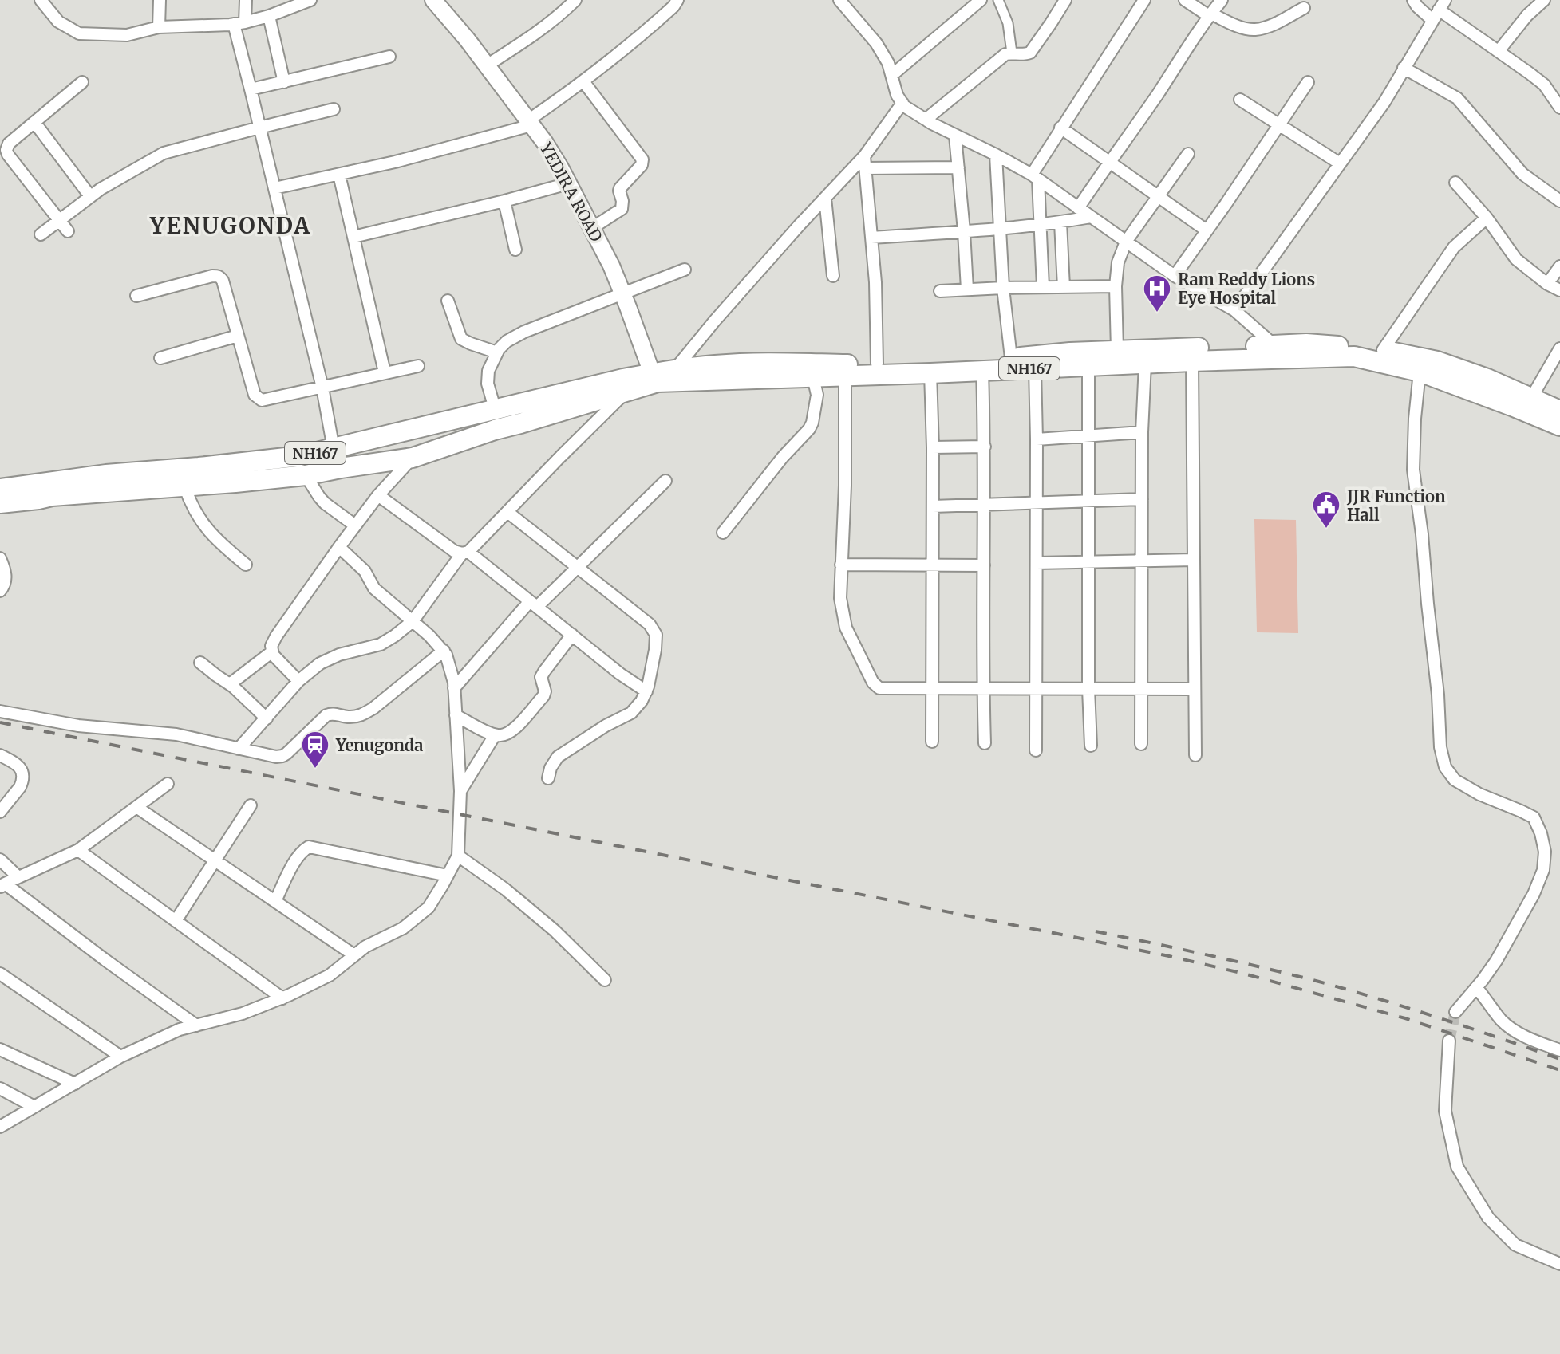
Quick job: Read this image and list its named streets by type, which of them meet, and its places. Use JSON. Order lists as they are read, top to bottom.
{
  "streets": {
    "highway": ["NH167"],
    "main road": ["YEDIRA ROAD"]
  },
  "crossings": [
    ["YEDIRA ROAD", "NH167"]
  ],
  "districts": ["YENUGONDA"],
  "places": {
    "hospital": ["Ram Reddy Lions Eye Hospital"],
    "public building": ["JJR Function Hall"],
    "station": ["Yenugonda"]
  }
}
